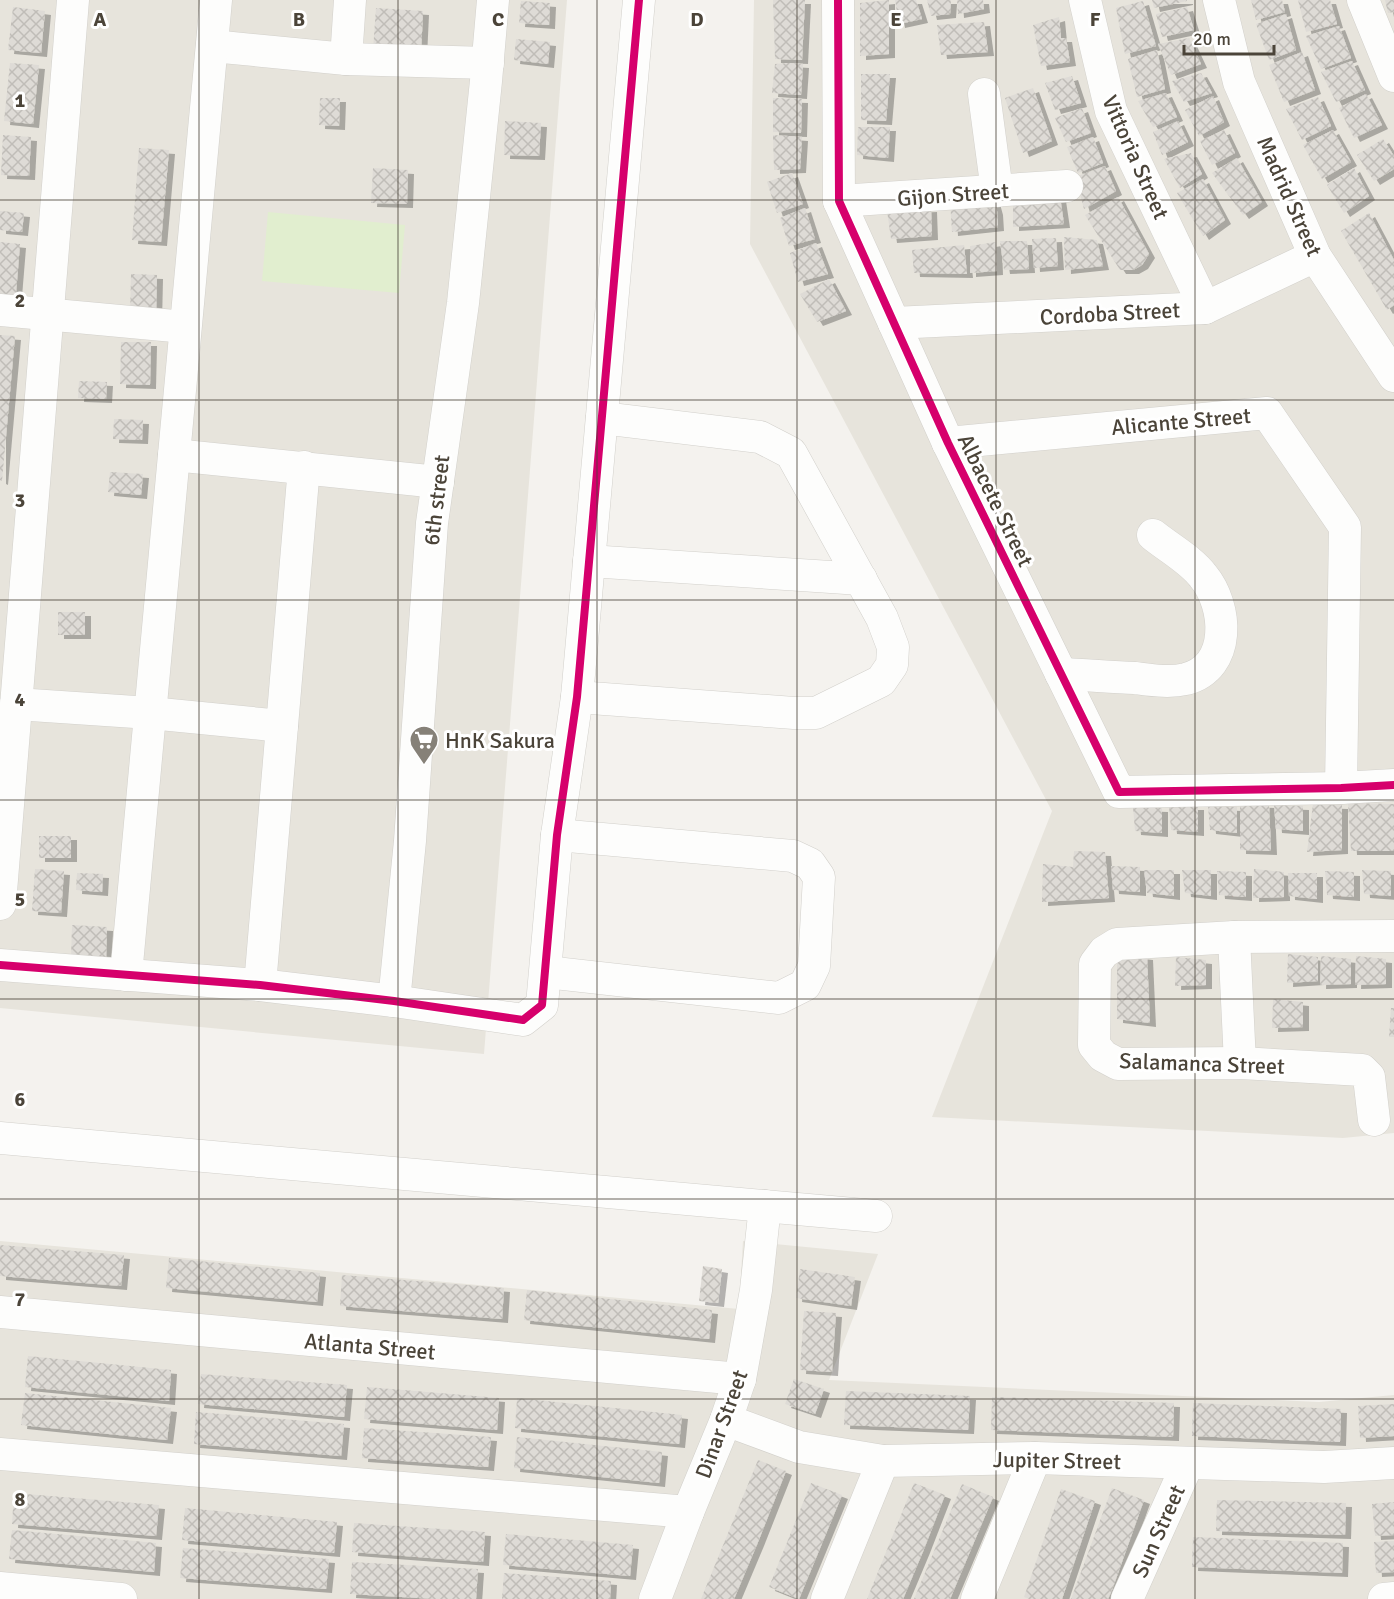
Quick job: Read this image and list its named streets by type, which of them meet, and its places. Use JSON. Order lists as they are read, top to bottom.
{
  "streets": {
    "street": [
      "Vittoria Street",
      "Gijon Street",
      "Madrid Street",
      "Cordoba Street",
      "Alicante Street",
      "6th street",
      "Albacete Street",
      "Salamanca Street",
      "Atlanta Street",
      "Dinar Street",
      "Jupiter Street",
      "Sun Street"
    ]
  },
  "crossings": [
    ["Vittoria Street", "Cordoba Street"],
    ["Gijon Street", "Albacete Street"],
    ["Madrid Street", "Cordoba Street"],
    ["Cordoba Street", "Albacete Street"],
    ["Alicante Street", "Albacete Street"],
    ["Atlanta Street", "Dinar Street"],
    ["Dinar Street", "Jupiter Street"],
    ["Jupiter Street", "Sun Street"]
  ],
  "places": {
    "supermarket": ["HnK Sakura"]
  },
  "scale_bar": "20 m",
  "grid": {
    "columns": [
      "A",
      "B",
      "C",
      "D",
      "E",
      "F"
    ],
    "rows": [
      "1",
      "2",
      "3",
      "4",
      "5",
      "6",
      "7",
      "8"
    ]
  }
}
